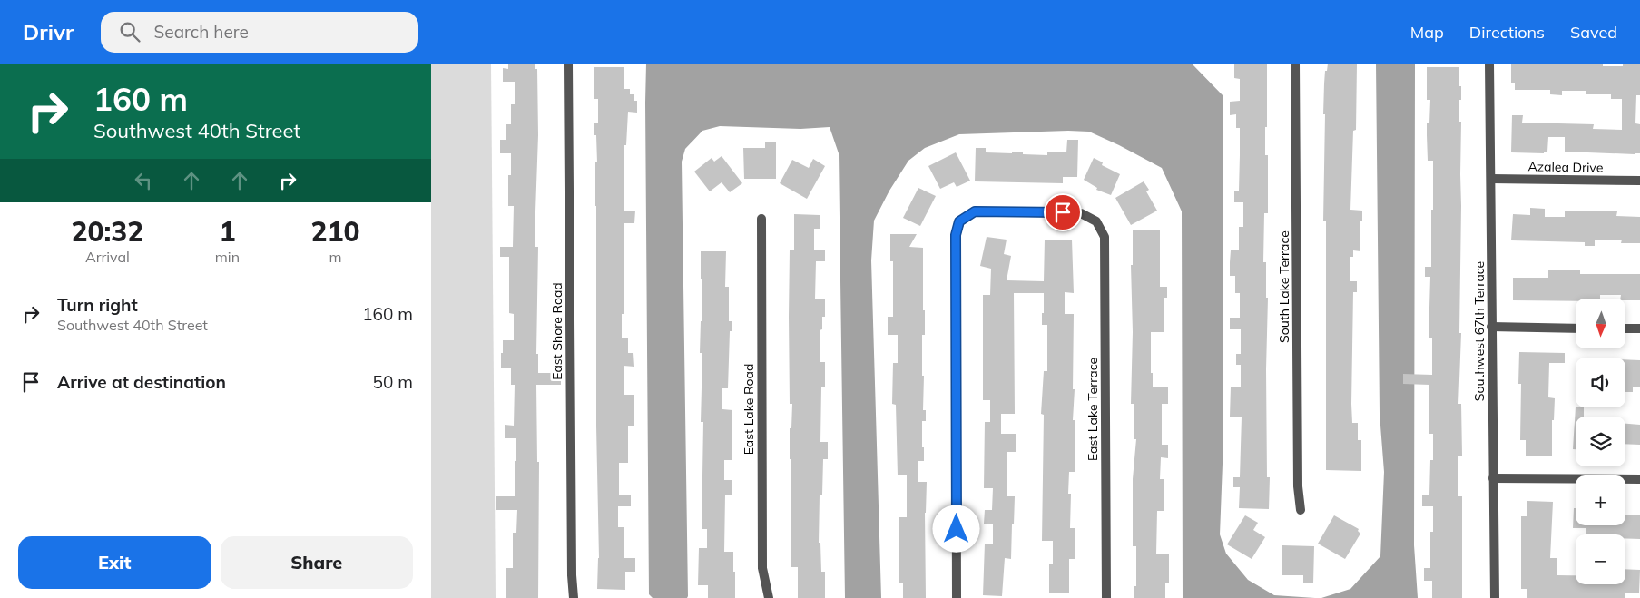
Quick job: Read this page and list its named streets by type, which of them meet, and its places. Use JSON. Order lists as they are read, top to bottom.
{
  "streets": {
    "street": [
      "Azalea Drive",
      "South Lake Terrace",
      "East Shore Road",
      "Southwest 67th Terrace",
      "East Lake Road",
      "East Lake Terrace"
    ]
  },
  "crossings": [
    ["Azalea Drive", "Southwest 67th Terrace"]
  ],
  "north": "bottom",
  "page": {
    "header": "Drivr",
    "search": "Search here",
    "nav": ["Map", "Directions", "Saved"],
    "turn": ["160 m", "Southwest 40th Street"],
    "eta": [
      "20:32",
      "Arrival",
      "1",
      "min",
      "210",
      "m"
    ],
    "list": [
      {
        "name": "Turn right",
        "note": "Southwest 40th Street",
        "value": "160 m"
      },
      {
        "name": "Arrive at destination",
        "value": "50 m"
      }
    ],
    "map_buttons": ["+", "−"],
    "buttons": ["Exit", "Share"]
  }
}
